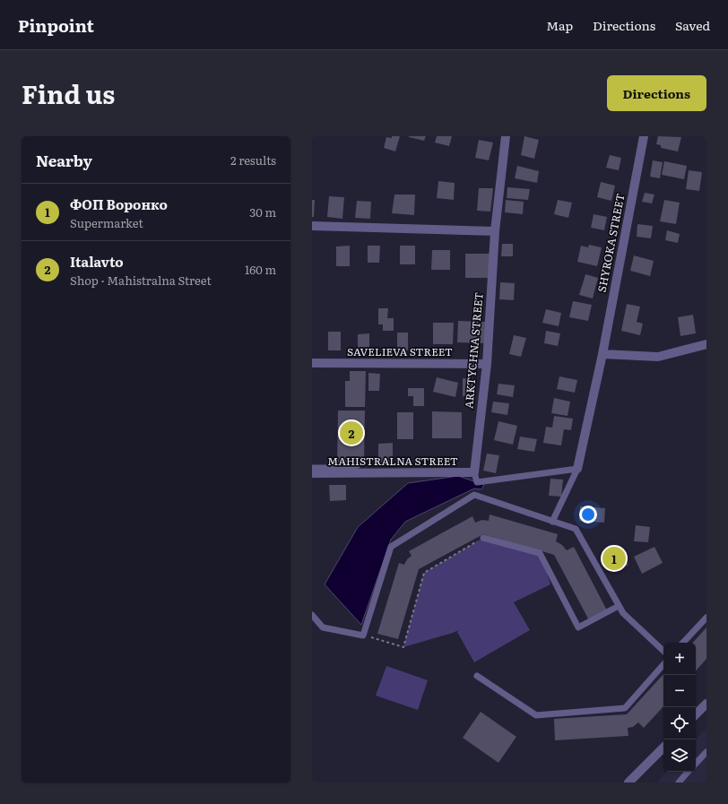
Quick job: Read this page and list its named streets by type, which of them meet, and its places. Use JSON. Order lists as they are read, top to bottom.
{
  "streets": {
    "street": [
      "SHYROKA STREET",
      "ARKTYCHNA STREET",
      "SAVELIEVA STREET",
      "MAHISTRALNA STREET"
    ]
  },
  "crossings": [
    ["ARKTYCHNA STREET", "SAVELIEVA STREET"],
    ["ARKTYCHNA STREET", "MAHISTRALNA STREET"]
  ],
  "page": {
    "header": "Pinpoint",
    "nav": ["Map", "Directions", "Saved"],
    "title": "Find us",
    "buttons": "Directions",
    "heading": ["Nearby", "2 results"],
    "list": [
      {
        "mark": "1",
        "name": "ФОП Воронко",
        "note": "Supermarket",
        "value": "30 m"
      },
      {
        "mark": "2",
        "name": "Italavto",
        "note": "Shop · Mahistralna Street",
        "value": "160 m"
      }
    ],
    "pins": ["2", "1"],
    "map_buttons": ["+", "−"]
  }
}
